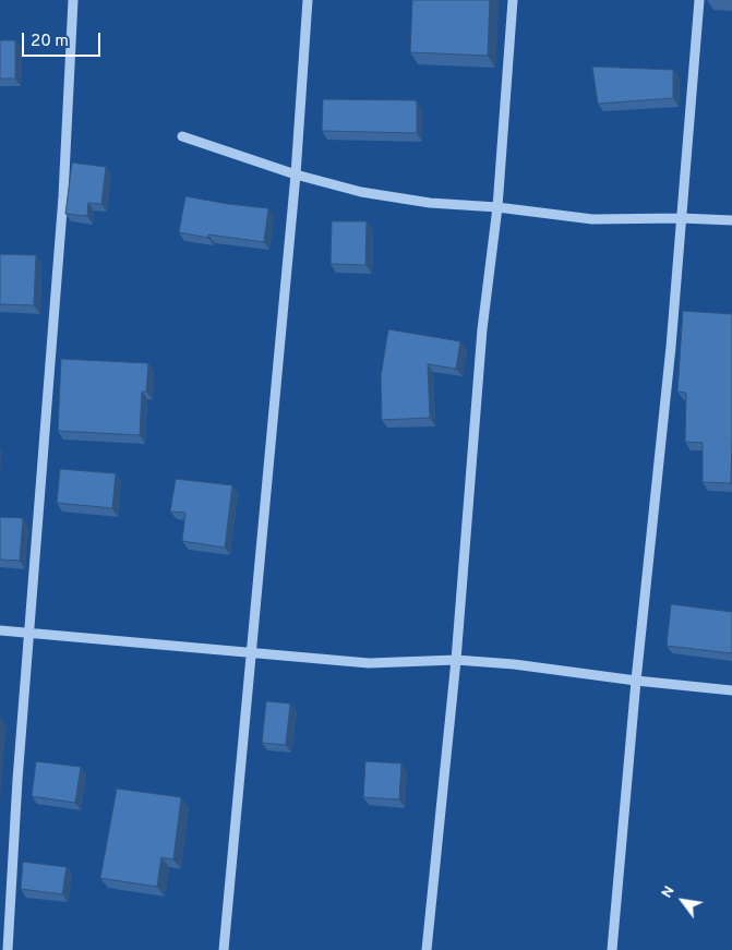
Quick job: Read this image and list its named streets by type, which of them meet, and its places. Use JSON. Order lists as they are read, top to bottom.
{
  "scale_bar": "20 m",
  "north": "top left"
}
